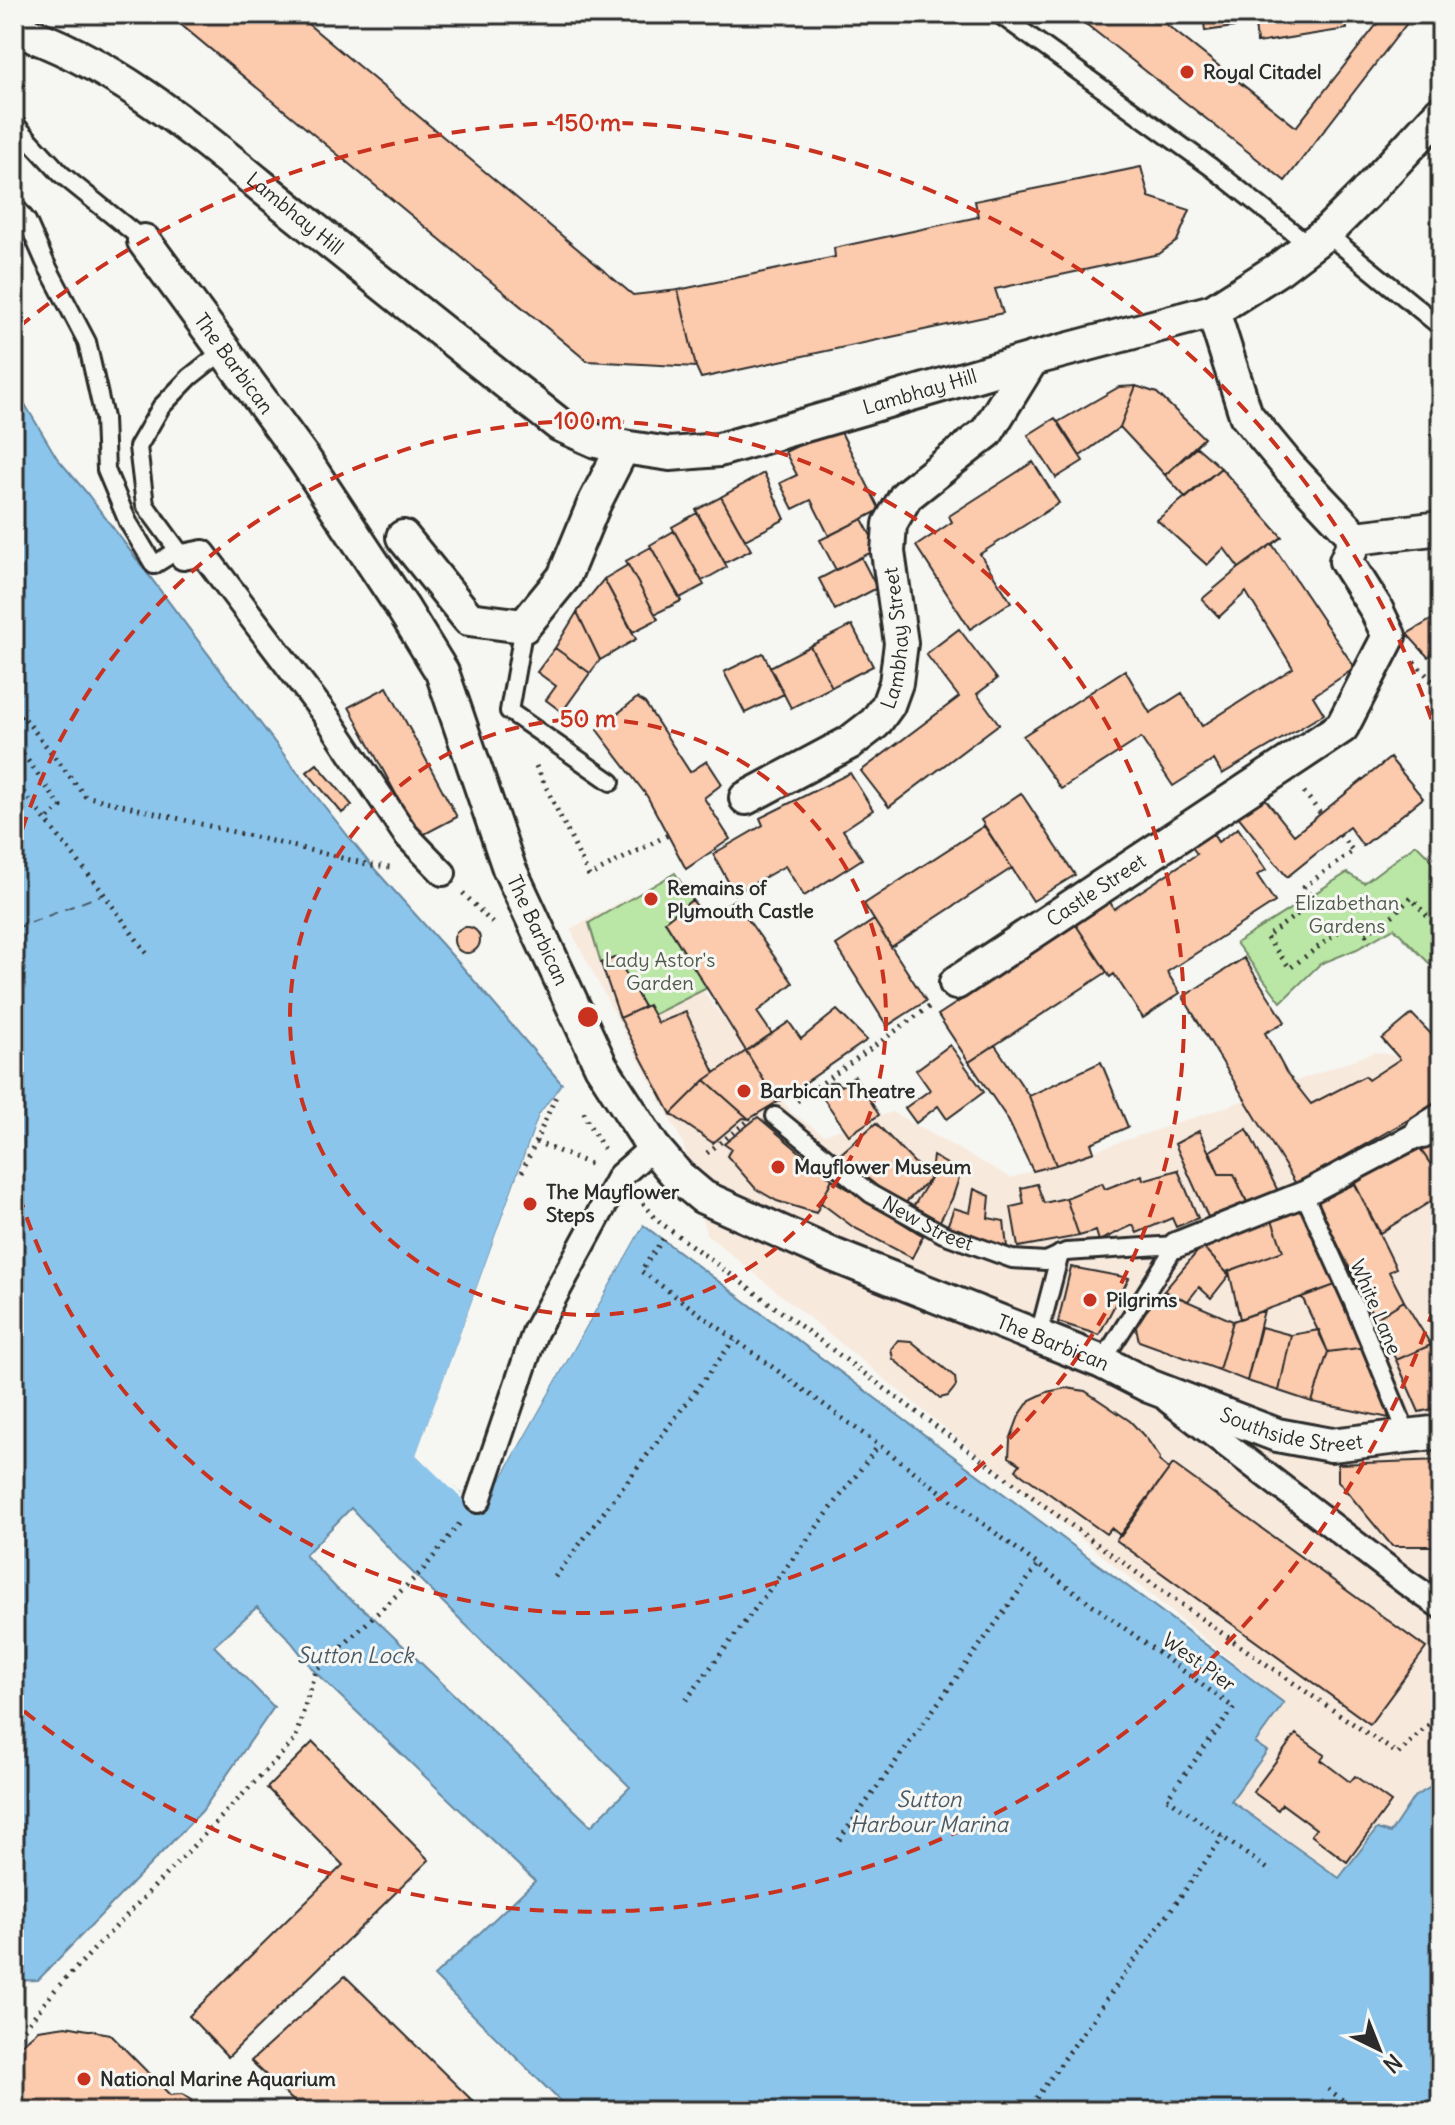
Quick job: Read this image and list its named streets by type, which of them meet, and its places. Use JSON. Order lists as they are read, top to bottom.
{
  "streets": {
    "street": [
      "Lambhay Hill",
      "The Barbican",
      "Lambhay Street",
      "Castle Street",
      "New Street",
      "Southside Street"
    ],
    "lane": ["White Lane"],
    "path": ["West Pier"]
  },
  "crossings": [
    ["Lambhay Hill", "Lambhay Street"],
    ["The Barbican", "Southside Street"],
    ["New Street", "White Lane"],
    ["White Lane", "Southside Street"]
  ],
  "water": ["Sutton Lock", "Sutton Harbour Marina"],
  "parks": ["Elizabethan Gardens", "Lady Astor's Garden"],
  "places": [
    "Royal Citadel",
    "Remains of Plymouth Castle",
    "Barbican Theatre",
    "Mayflower Museum",
    "The Mayflower Steps",
    "Pilgrims",
    "National Marine Aquarium"
  ],
  "north": "bottom right",
  "rings": ["150 m", "100 m", "50 m"]
}
